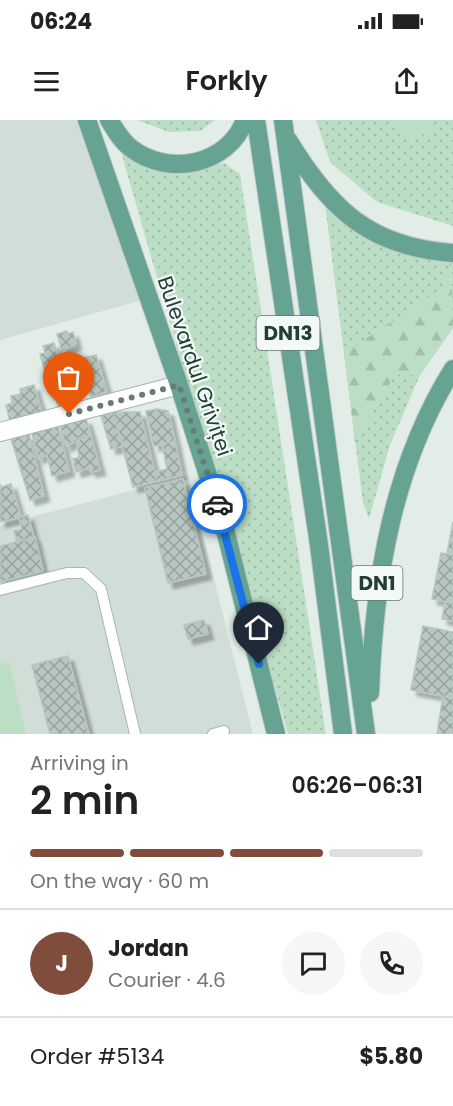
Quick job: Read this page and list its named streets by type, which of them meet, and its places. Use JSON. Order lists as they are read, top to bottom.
{
  "streets": {
    "main road": ["DN13", "Bulevardul Griviței", "DN1"]
  },
  "crossings": [
    ["DN13", "DN1"]
  ],
  "page": {
    "status": "06:24",
    "header": "Forkly",
    "heading": ["2 min", "Arriving in", "06:26–06:31"],
    "panel": [
      "Jordan",
      "Courier · 4.6",
      "Order #5134",
      "$5.80"
    ],
    "bar": "On the way · 60 m",
    "round": "J"
  }
}
